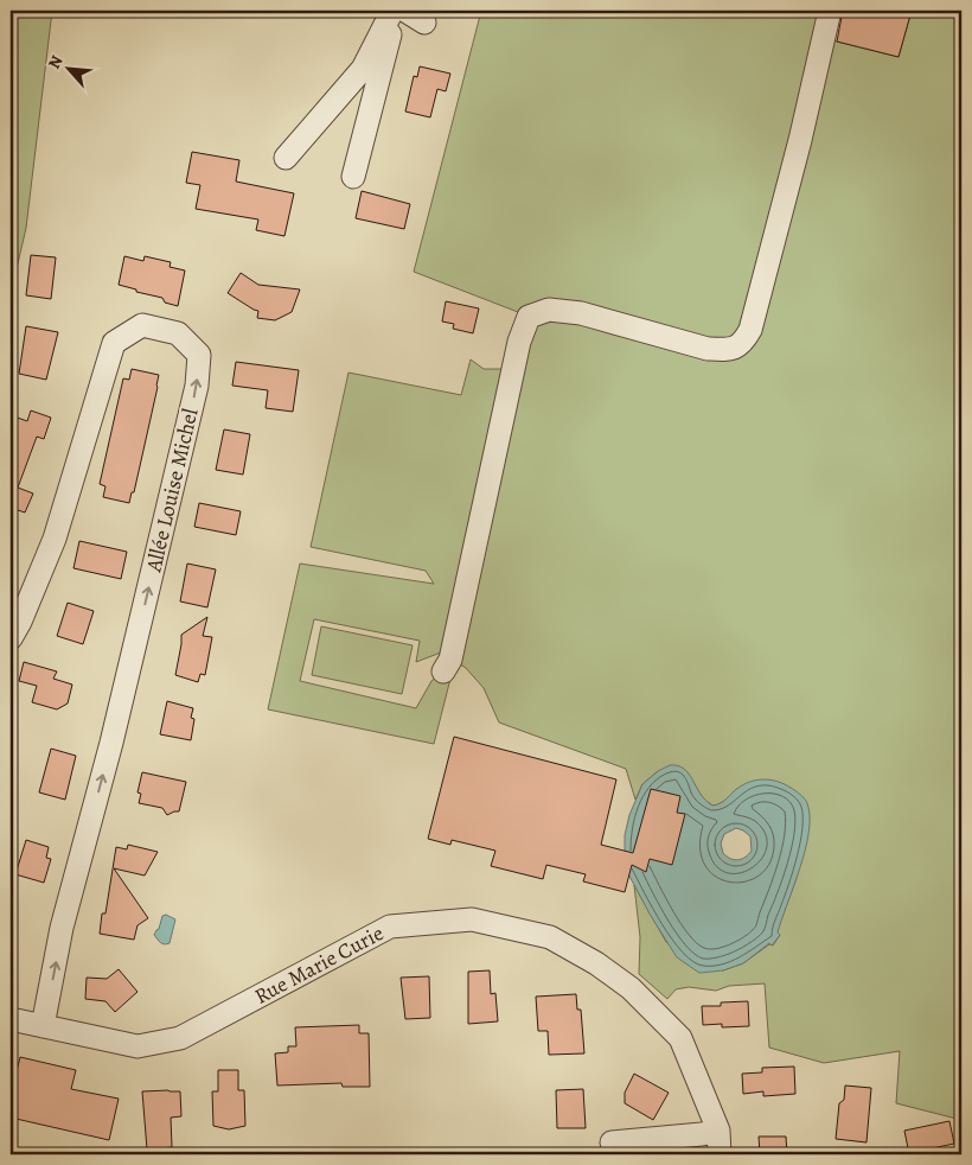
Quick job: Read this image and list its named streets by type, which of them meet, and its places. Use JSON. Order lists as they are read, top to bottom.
{
  "streets": {
    "street": ["Allée Louise Michel", "Rue Marie Curie"]
  },
  "crossings": [
    ["Allée Louise Michel", "Rue Marie Curie"]
  ],
  "north": "top left"
}
